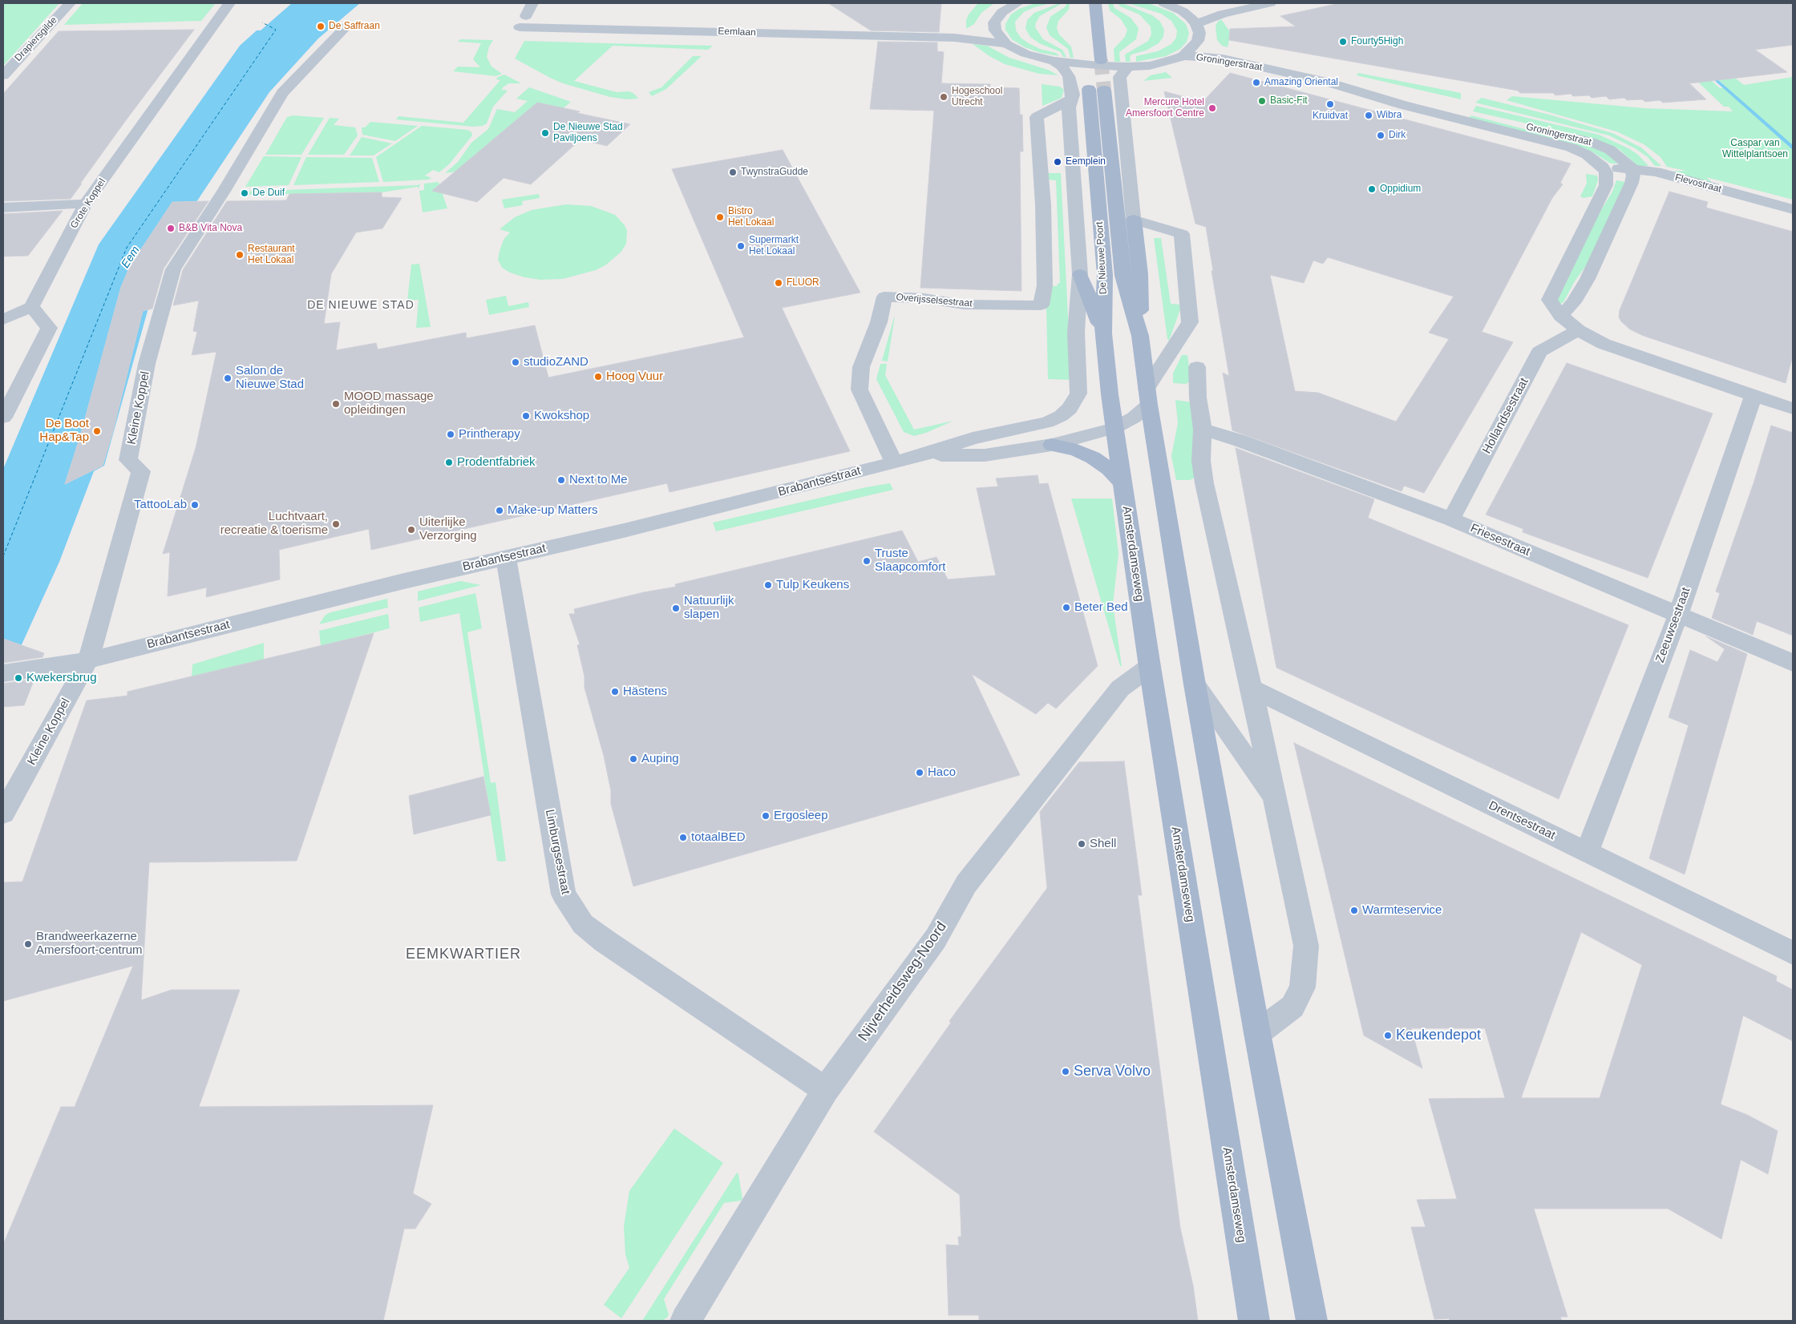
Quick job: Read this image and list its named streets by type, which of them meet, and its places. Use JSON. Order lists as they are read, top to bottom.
{
  "streets": {
    "main road": ["De Nieuwe Poort", "Amsterdamseweg"],
    "street": [
      "Eemlaan",
      "Drapiersgilde",
      "Groningerstraat",
      "Flevostraat",
      "Grote Koppel",
      "Overijsselsestraat",
      "Kleine Koppel",
      "Hollandsestraat",
      "Brabantsestraat",
      "Friesestraat",
      "Zeeuwsestraat",
      "Drentsestraat",
      "Limburgsestraat",
      "Nijverheidsweg-Noord"
    ]
  },
  "crossings": [
    ["Groningerstraat", "Flevostraat"],
    ["De Nieuwe Poort", "Overijsselsestraat"],
    ["De Nieuwe Poort", "Brabantsestraat"],
    ["De Nieuwe Poort", "Amsterdamseweg"],
    ["Overijsselsestraat", "Brabantsestraat"],
    ["Kleine Koppel", "Brabantsestraat"],
    ["Hollandsestraat", "Friesestraat"],
    ["Brabantsestraat", "Amsterdamseweg"],
    ["Brabantsestraat", "Limburgsestraat"],
    ["Friesestraat", "Zeeuwsestraat"],
    ["Amsterdamseweg", "Nijverheidsweg-Noord"],
    ["Zeeuwsestraat", "Drentsestraat"],
    ["Limburgsestraat", "Nijverheidsweg-Noord"]
  ],
  "districts": ["DE NIEUWE STAD", "EEMKWARTIER"],
  "water": ["Eem"],
  "parks": ["Caspar van Wittelplantsoen"],
  "places": [
    "De Saffraan",
    "Fourty5High",
    "Amazing Oriental",
    "Hogeschool Utrecht",
    "Basic-Fit",
    "Kruidvat",
    "Mercure Hotel Amersfoort Centre",
    "Wibra",
    "De Nieuwe Stad Paviljoens",
    "Dirk",
    "Eemplein",
    "TwynstraGudde",
    "Oppidium",
    "De Duif",
    "Bistro Het Lokaal",
    "B&B Vita Nova",
    "Supermarkt Het Lokaal",
    "Restaurant Het Lokaal",
    "FLUOR",
    "studioZAND",
    "Hoog Vuur",
    "Salon de Nieuwe Stad",
    "MOOD massage opleidingen",
    "Kwokshop",
    "De Boot Hap&Tap",
    "Printherapy",
    "Prodentfabriek",
    "Next to Me",
    "TattooLab",
    "Make-up Matters",
    "Luchtvaart, recreatie & toerisme",
    "Uiterlijke Verzorging",
    "Truste Slaapcomfort",
    "Tulp Keukens",
    "Beter Bed",
    "Natuurlijk slapen",
    "Kwekersbrug",
    "Hästens",
    "Auping",
    "Haco",
    "Ergosleep",
    "totaalBED",
    "Shell",
    "Warmteservice",
    "Brandweerkazerne Amersfoort-centrum",
    "Keukendepot",
    "Serva Volvo"
  ]
}
